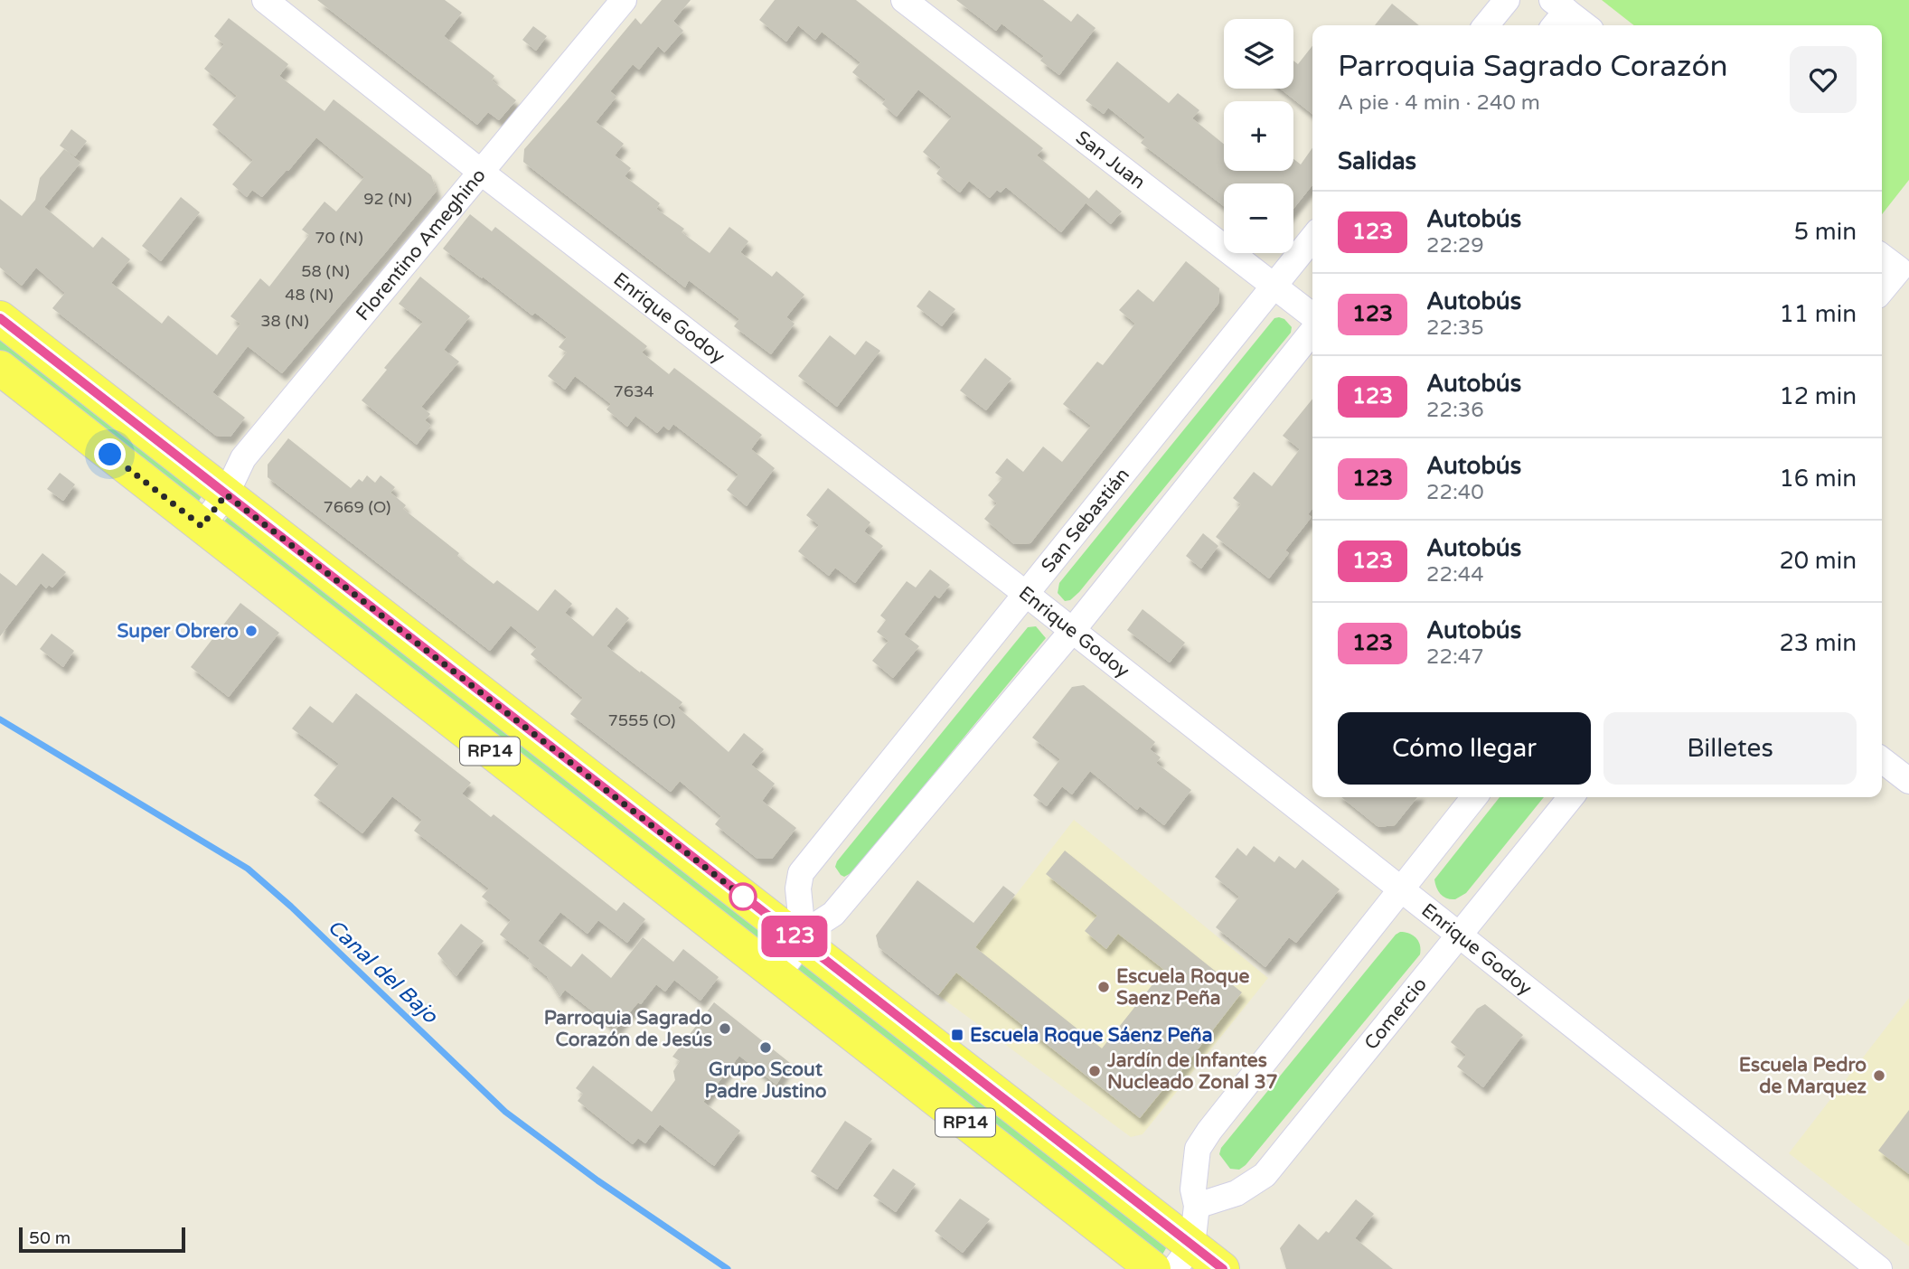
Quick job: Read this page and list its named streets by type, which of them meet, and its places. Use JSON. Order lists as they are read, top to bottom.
{
  "streets": {
    "main road": ["RP14"],
    "street": [
      "San Juan",
      "Florentino Ameghino",
      "Enrique Godoy",
      "San Sebastián",
      "Comercio"
    ]
  },
  "crossings": [
    ["San Juan", "San Sebastián"],
    ["Florentino Ameghino", "Enrique Godoy"],
    ["Florentino Ameghino", "RP14"],
    ["Enrique Godoy", "San Sebastián"],
    ["Enrique Godoy", "Comercio"],
    ["San Sebastián", "RP14"]
  ],
  "water": ["Canal del Bajo"],
  "places": {
    "other": [
      "Super Obrero",
      "Escuela Roque Saenz Peña",
      "Parroquia Sagrado Corazón de Jesús",
      "Grupo Scout Padre Justino",
      "Jardín de Infantes Nucleado Zonal 37",
      "Escuela Pedro de Marquez"
    ],
    "transit": ["Escuela Roque Sáenz Peña"]
  },
  "lines": ["bus line 123"],
  "house_numbers": [
    "92 (N)",
    "70 (N)",
    "58 (N)",
    "48 (N)",
    "38 (N)",
    "7634",
    "7669 (O)",
    "7555 (O)"
  ],
  "scale_bar": "50 m",
  "page": {
    "on_map": "123",
    "map_buttons": ["+", "−"],
    "heading": [
      ["Parroquia Sagrado Corazón", "A pie · 4 min · 240 m"],
      "Salidas"
    ],
    "list": [
      {
        "mark": "123",
        "name": "Autobús",
        "note": "22:29",
        "value": "5 min"
      },
      {
        "mark": "123",
        "name": "Autobús",
        "note": "22:35",
        "value": "11 min"
      },
      {
        "mark": "123",
        "name": "Autobús",
        "note": "22:36",
        "value": "12 min"
      },
      {
        "mark": "123",
        "name": "Autobús",
        "note": "22:40",
        "value": "16 min"
      },
      {
        "mark": "123",
        "name": "Autobús",
        "note": "22:44",
        "value": "20 min"
      },
      {
        "mark": "123",
        "name": "Autobús",
        "note": "22:47",
        "value": "23 min"
      }
    ],
    "buttons": ["Cómo llegar", "Billetes"],
    "scale": "50 m"
  }
}
